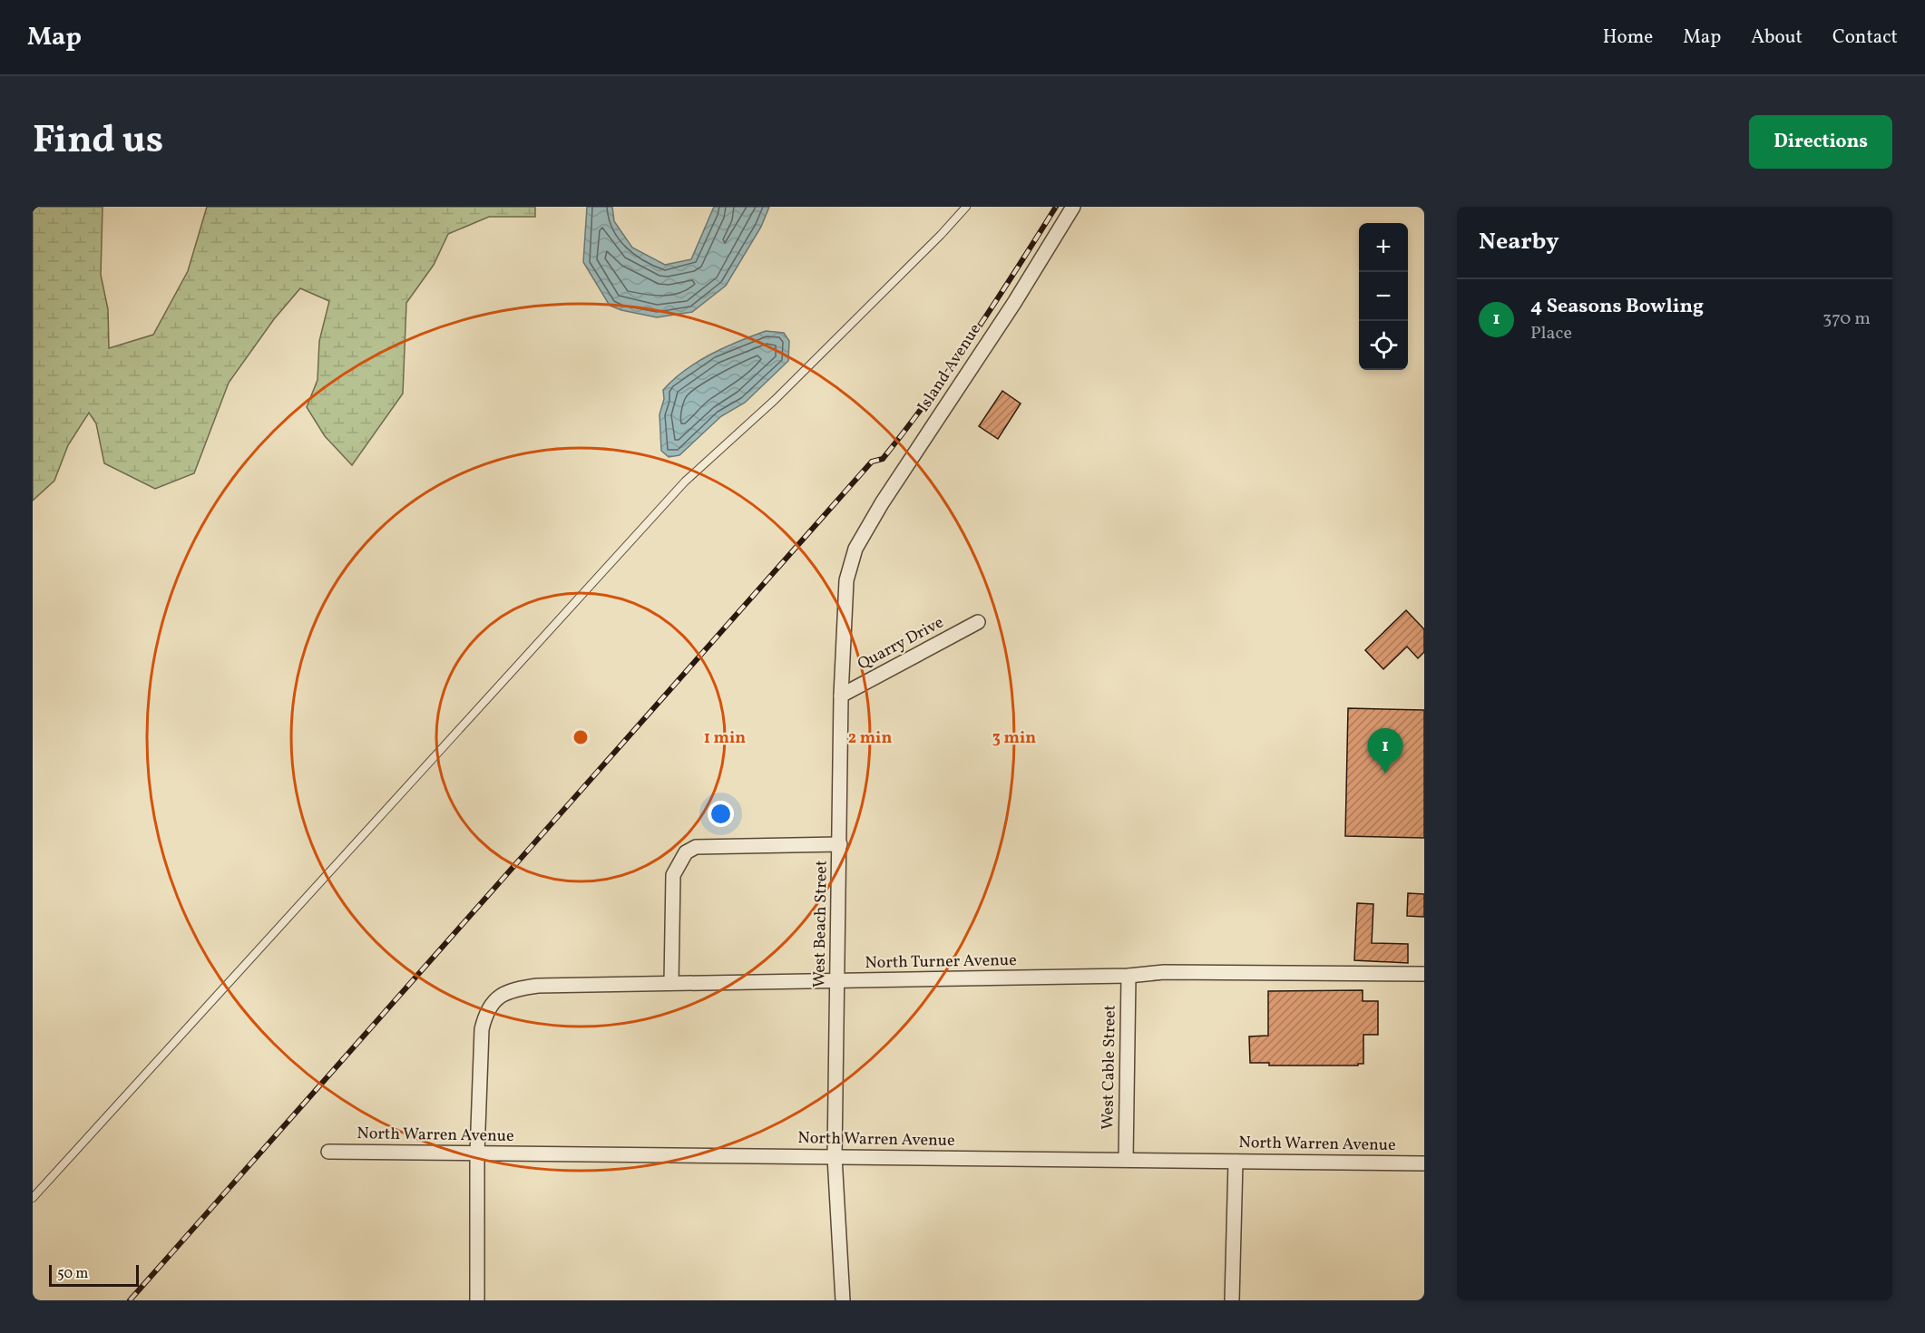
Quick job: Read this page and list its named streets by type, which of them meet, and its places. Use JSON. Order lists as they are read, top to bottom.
{
  "streets": {
    "street": [
      "Island Avenue",
      "Quarry Drive",
      "West Beach Street",
      "North Turner Avenue",
      "West Cable Street",
      "North Warren Avenue"
    ]
  },
  "crossings": [
    ["Island Avenue", "West Beach Street"],
    ["Quarry Drive", "West Beach Street"],
    ["West Beach Street", "North Turner Avenue"],
    ["West Beach Street", "North Warren Avenue"],
    ["North Turner Avenue", "West Cable Street"],
    ["North Turner Avenue", "North Warren Avenue"],
    ["West Cable Street", "North Warren Avenue"]
  ],
  "scale_bar": "50 m",
  "page": {
    "header": "Map",
    "nav": [
      "Home",
      "Map",
      "About",
      "Contact"
    ],
    "title": "Find us",
    "buttons": "Directions",
    "heading": "Nearby",
    "map_buttons": ["+", "−"],
    "list": [
      {
        "mark": "1",
        "name": "4 Seasons Bowling",
        "note": "Place",
        "value": "370 m"
      }
    ],
    "pins": "1",
    "scale": "50 m"
  },
  "rings": ["1 min", "2 min", "3 min"]
}
